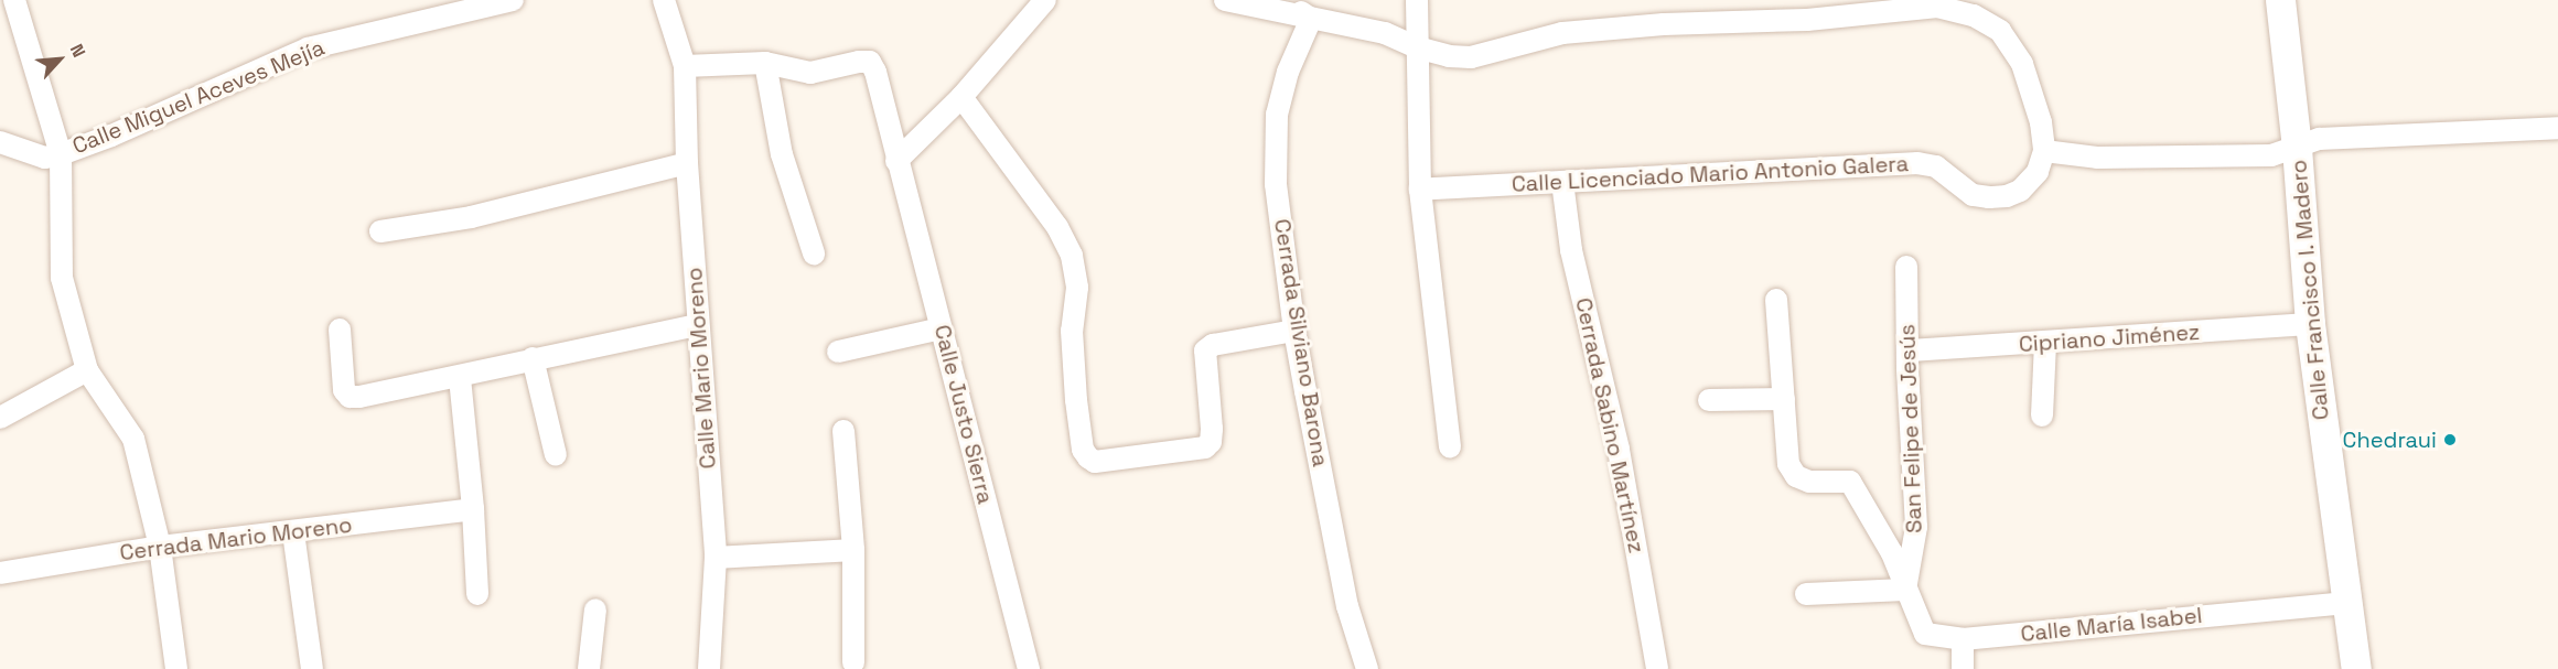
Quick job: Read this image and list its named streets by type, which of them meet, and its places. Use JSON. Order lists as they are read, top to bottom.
{
  "streets": {
    "main road": ["Calle Francisco I. Madero"],
    "street": [
      "Calle Miguel Aceves Mejía",
      "Calle Licenciado Mario Antonio Galera",
      "Cipriano Jiménez",
      "Cerrada Silviano Barona",
      "Calle Mario Moreno",
      "Calle Justo Sierra",
      "Cerrada Sabino Martínez",
      "San Felipe de Jesús",
      "Cerrada Mario Moreno",
      "Calle María Isabel"
    ]
  },
  "crossings": [
    ["Calle Licenciado Mario Antonio Galera", "Cerrada Sabino Martínez"],
    ["Calle Francisco I. Madero", "Cipriano Jiménez"],
    ["Calle Francisco I. Madero", "Calle María Isabel"],
    ["Cipriano Jiménez", "San Felipe de Jesús"],
    ["San Felipe de Jesús", "Calle María Isabel"]
  ],
  "places": ["Chedraui"],
  "north": "top right"
}
